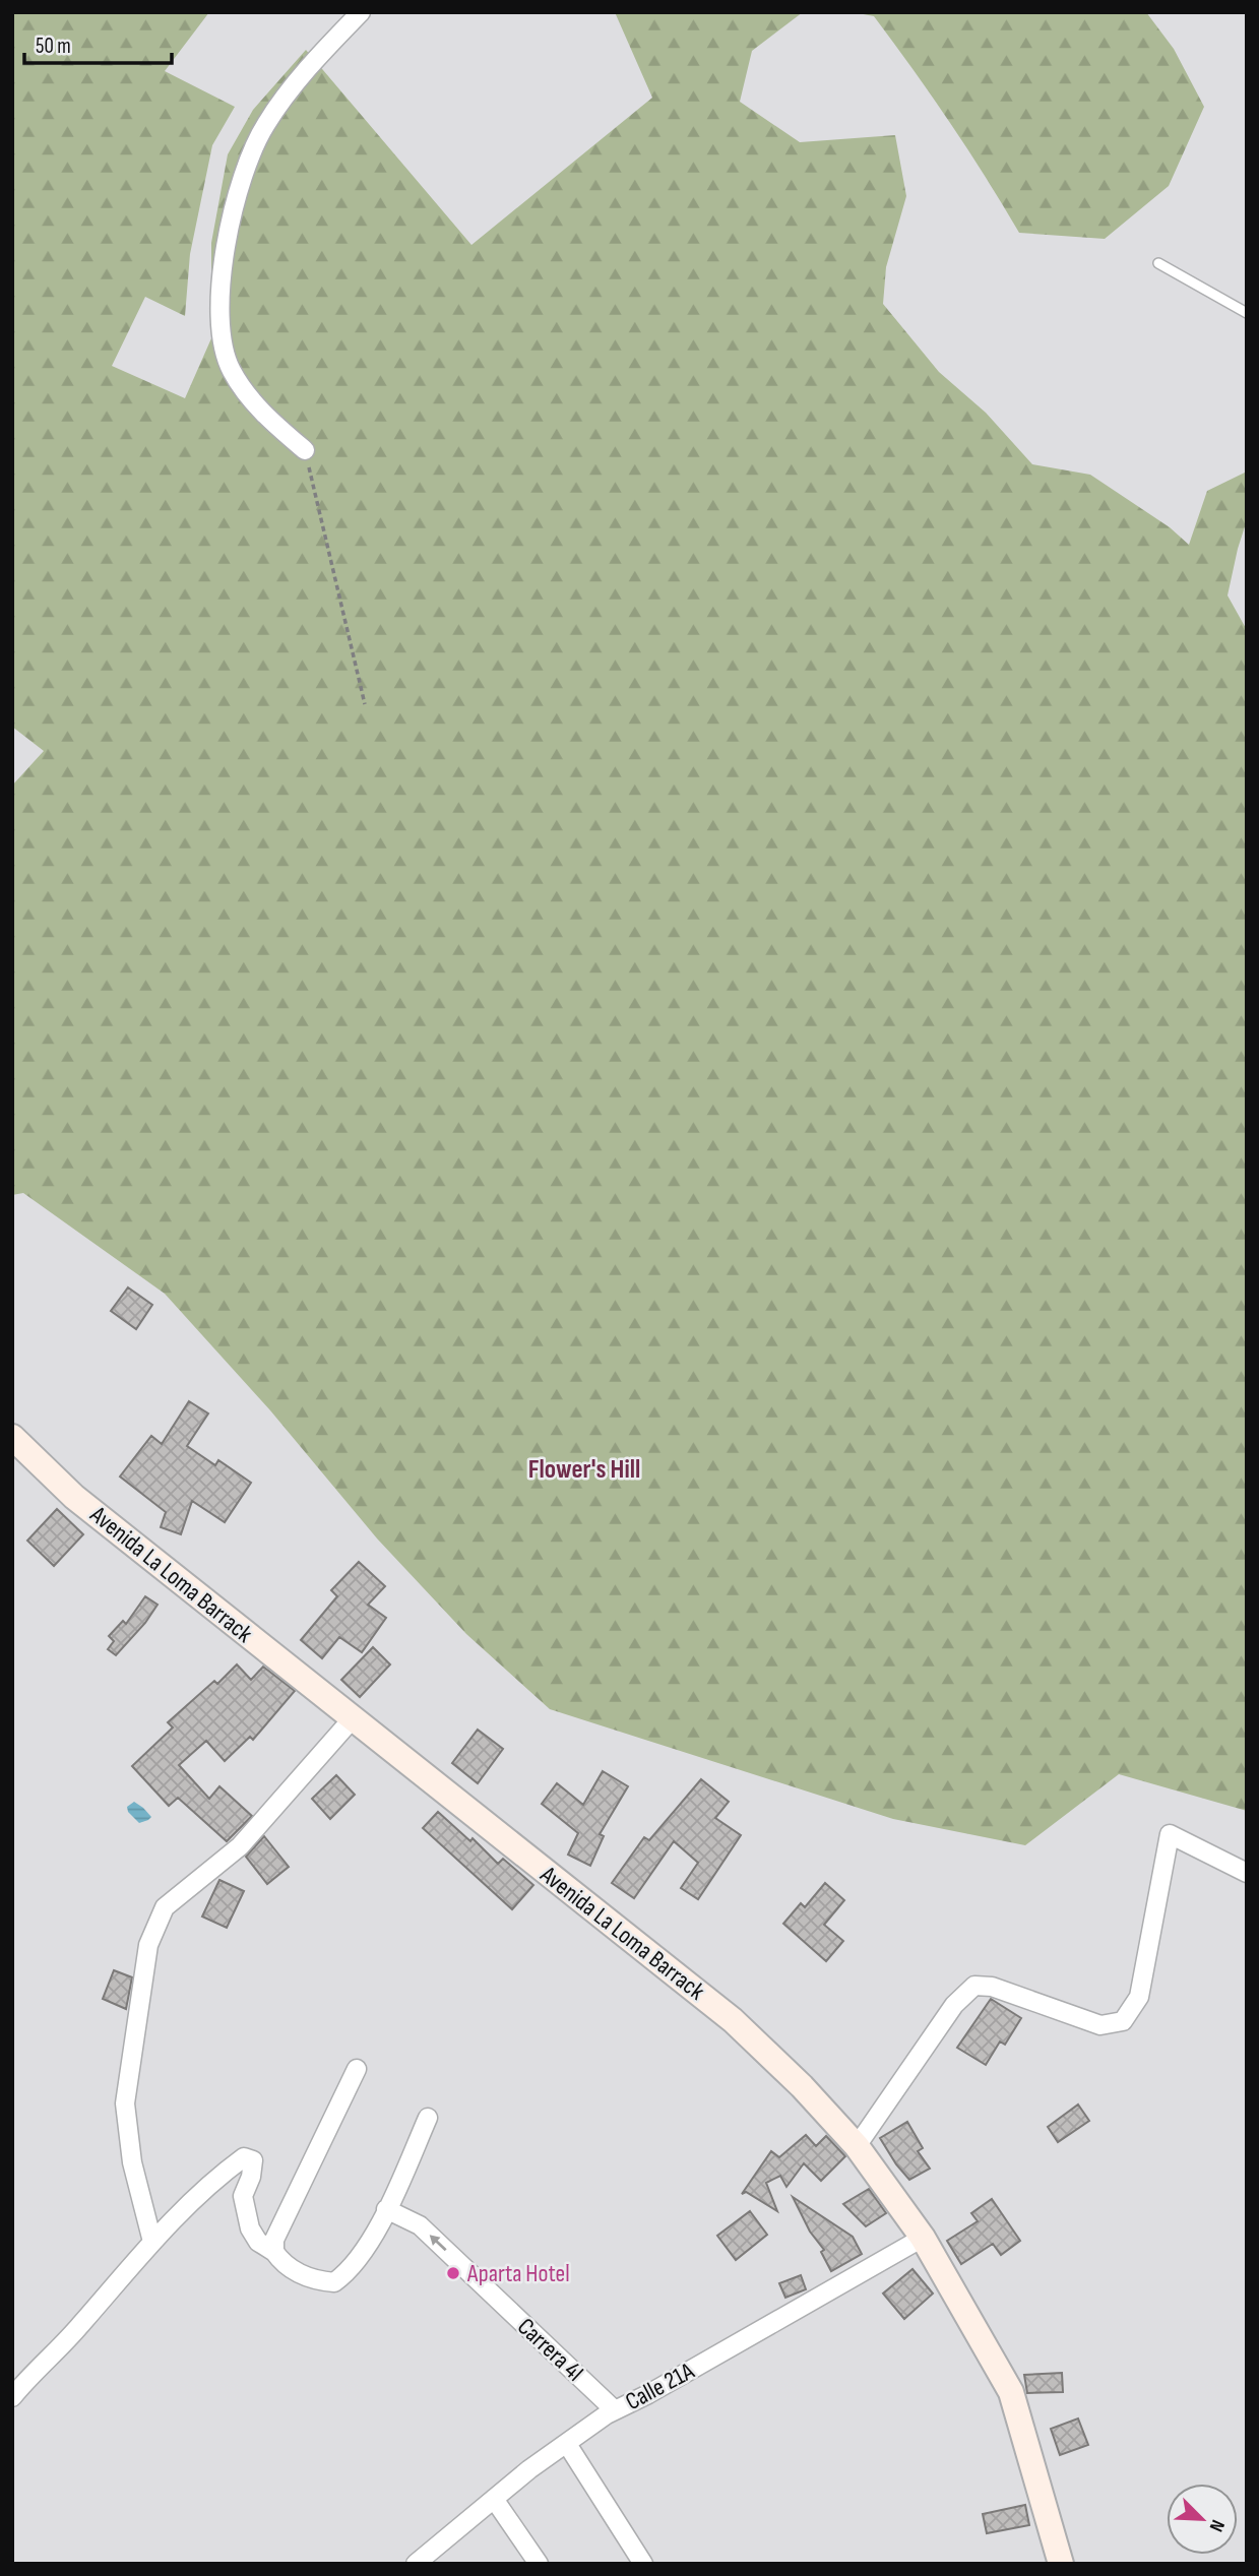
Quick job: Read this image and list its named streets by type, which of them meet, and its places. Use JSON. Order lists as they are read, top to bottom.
{
  "streets": {
    "main road": ["Avenida La Loma Barrack"],
    "street": ["Carrera 4I", "Calle 21A"]
  },
  "crossings": [
    ["Avenida La Loma Barrack", "Calle 21A"],
    ["Carrera 4I", "Calle 21A"]
  ],
  "one_way": ["Carrera 4I"],
  "districts": ["Flower's Hill"],
  "places": ["Aparta Hotel"],
  "scale_bar": "50 m",
  "north": "bottom right"
}
